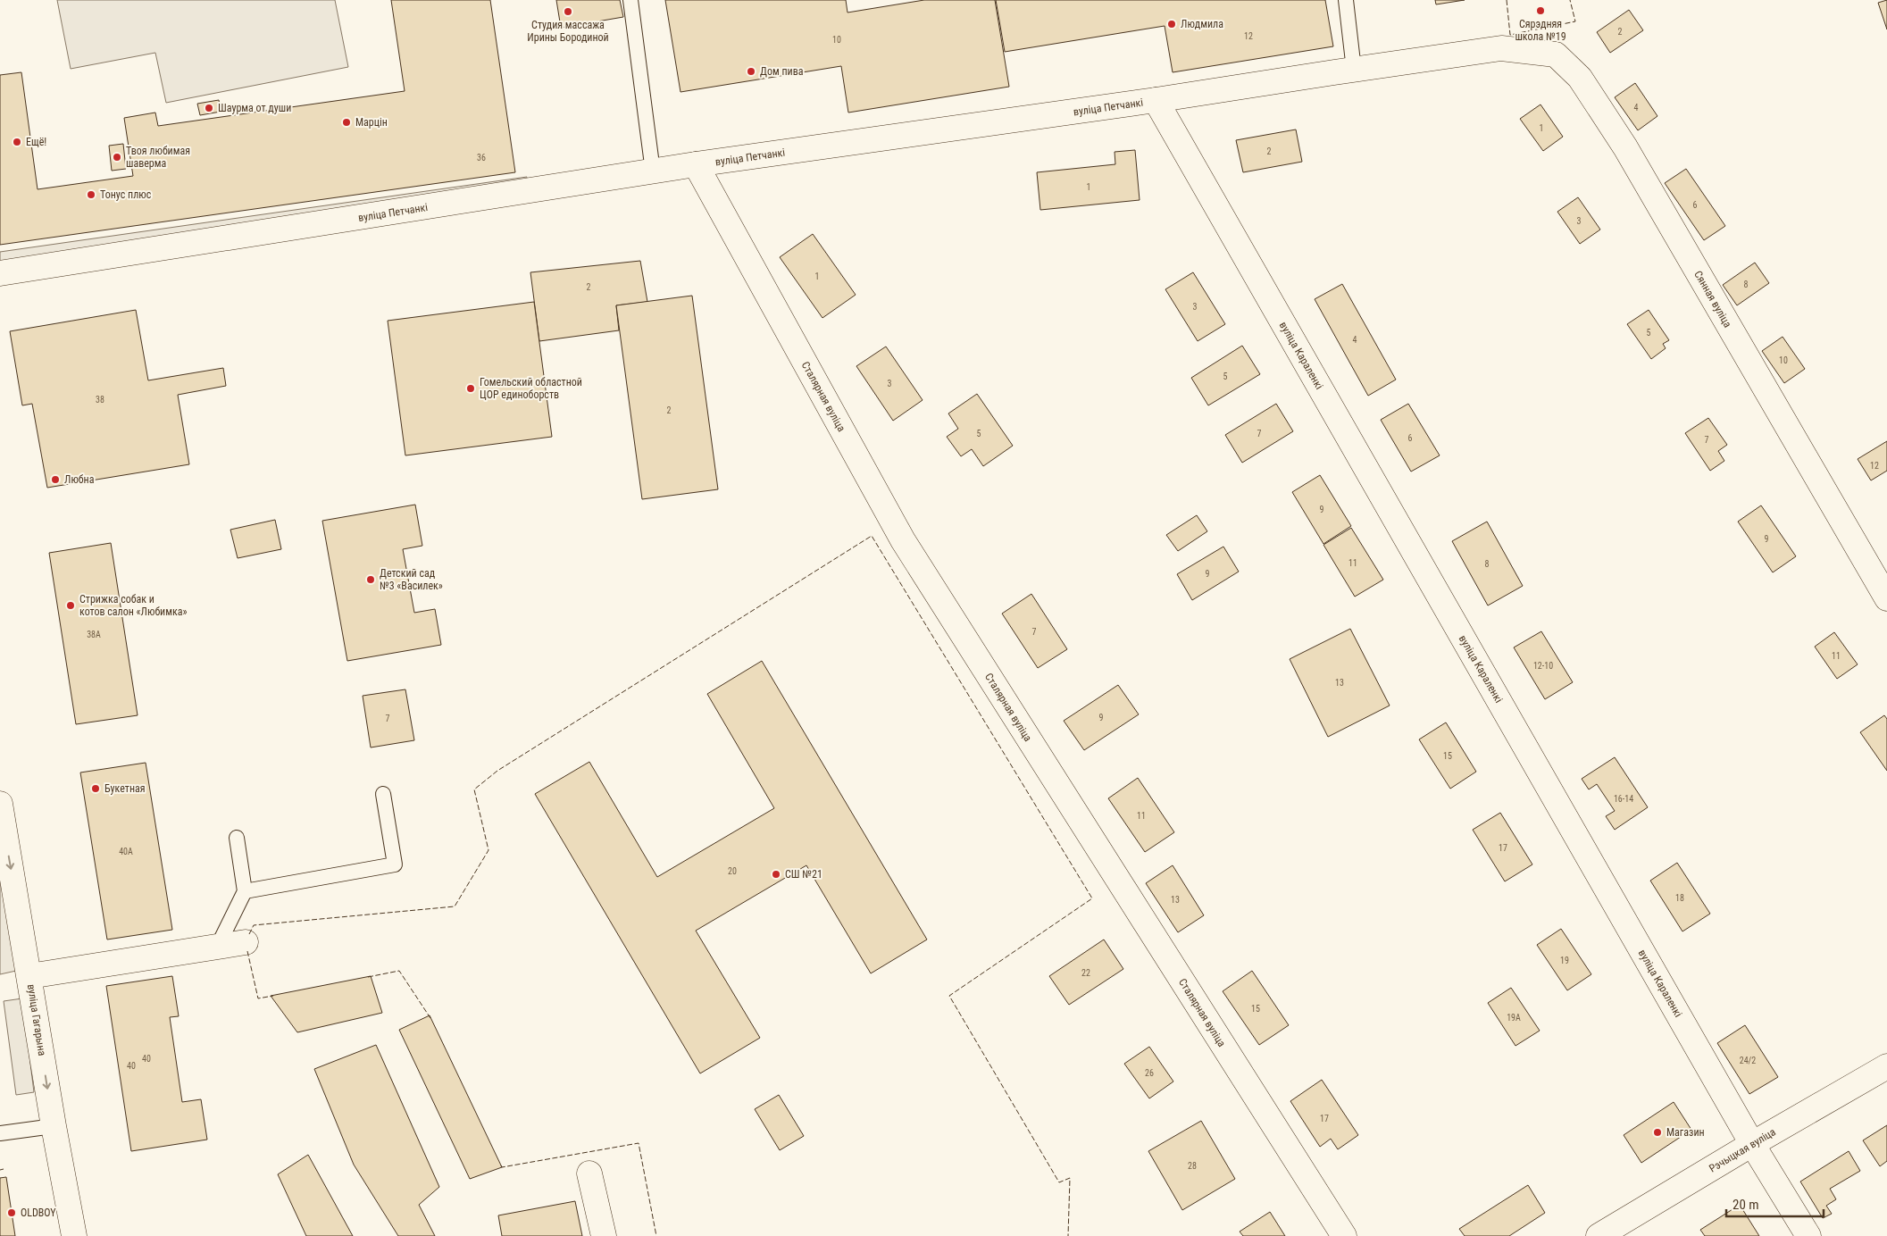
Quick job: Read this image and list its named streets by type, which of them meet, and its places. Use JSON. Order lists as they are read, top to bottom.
{
  "streets": {
    "street": [
      "вуліца Петчанкі",
      "Сянная вуліца",
      "вуліца Караленкі",
      "Сталярная вуліца",
      "вуліца Гагарына",
      "Рэчыцкая вуліца"
    ]
  },
  "crossings": [
    ["вуліца Петчанкі", "Сянная вуліца"],
    ["вуліца Петчанкі", "вуліца Караленкі"],
    ["вуліца Петчанкі", "Сталярная вуліца"],
    ["вуліца Караленкі", "Рэчыцкая вуліца"]
  ],
  "one_way": ["вуліца Гагарына"],
  "places": [
    "Сярэдняя школа №19",
    "Студия массажа Ирины Бородиной",
    "Людмила",
    "Дом пива",
    "Шаурма от души",
    "Марцін",
    "Ещё!",
    "Твоя любимая шаверма",
    "Тонус плюс",
    "Гомельский областной ЦОР единоборств",
    "Любна",
    "Детский сад №3 «Василек»",
    "Стрижка собак и котов салон «Любимка»",
    "Букетная",
    "СШ №21",
    "Магазин",
    "OLDBOY"
  ],
  "house_numbers": [
    "2",
    "12",
    "10",
    "4",
    "1",
    "2",
    "36",
    "1",
    "6",
    "3",
    "1",
    "8",
    "2",
    "3",
    "5",
    "4",
    "10",
    "5",
    "3",
    "38",
    "2",
    "5",
    "7",
    "6",
    "7",
    "12",
    "9",
    "9",
    "11",
    "8",
    "9",
    "7",
    "38А",
    "11",
    "12-10",
    "13",
    "9",
    "7",
    "15",
    "16-14",
    "11",
    "17",
    "40А",
    "20",
    "18",
    "13",
    "19",
    "22",
    "15",
    "19А",
    "40",
    "24/2",
    "40",
    "26",
    "17",
    "28"
  ],
  "scale_bar": "20 m"
}
